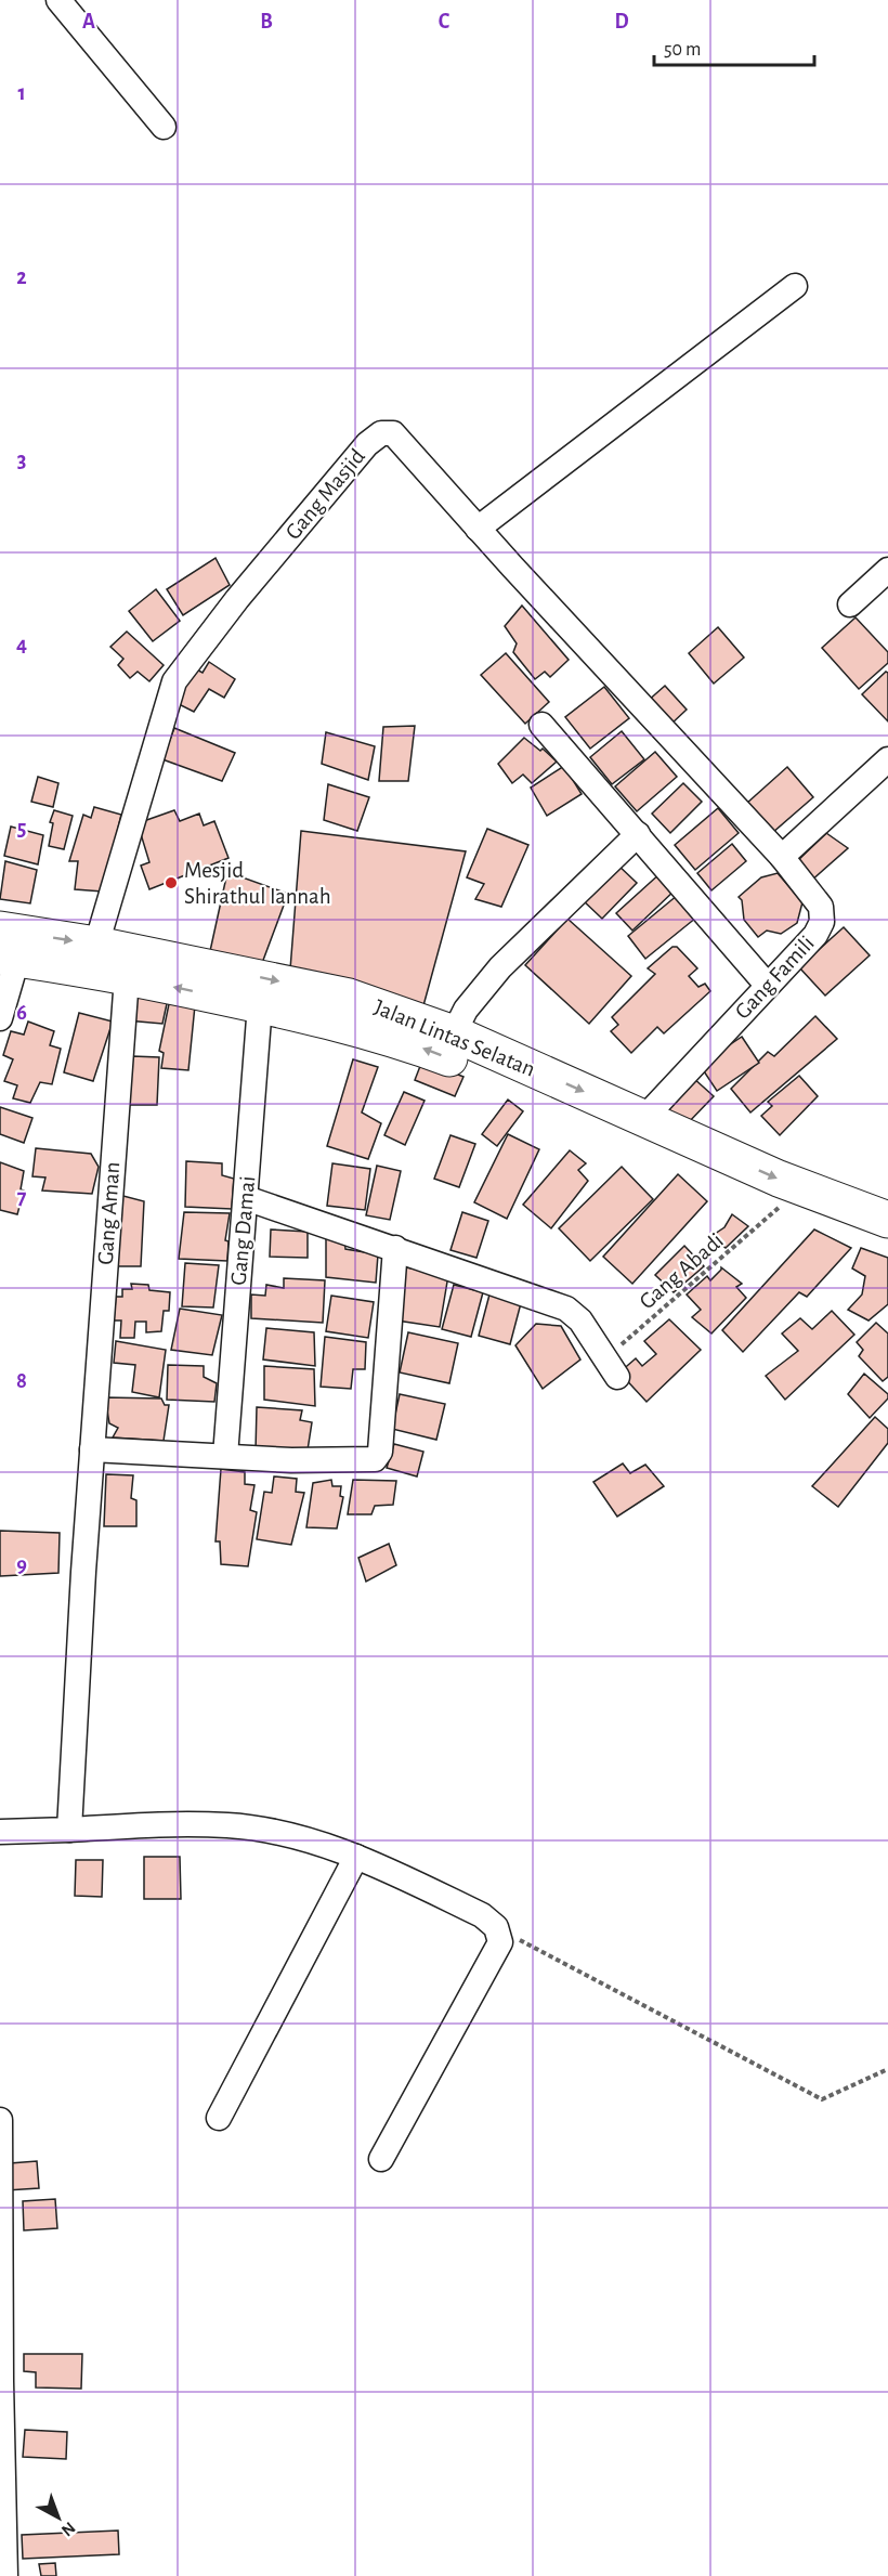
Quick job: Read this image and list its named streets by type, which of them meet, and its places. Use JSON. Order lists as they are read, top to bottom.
{
  "streets": {
    "highway": ["Jalan Lintas Selatan"],
    "street": [
      "Gang Masjid",
      "Gang Famili",
      "Gang Aman",
      "Gang Damai"
    ],
    "path": ["Gang Abadi"]
  },
  "crossings": [
    ["Gang Masjid", "Gang Famili"],
    ["Gang Masjid", "Jalan Lintas Selatan"],
    ["Gang Famili", "Jalan Lintas Selatan"],
    ["Jalan Lintas Selatan", "Gang Aman"],
    ["Jalan Lintas Selatan", "Gang Damai"],
    ["Jalan Lintas Selatan", "Gang Abadi"]
  ],
  "places": ["Mesjid Shirathul Iannah"],
  "scale_bar": "50 m",
  "north": "bottom right",
  "grid": {
    "columns": [
      "A",
      "B",
      "C",
      "D"
    ],
    "rows": [
      "1",
      "2",
      "3",
      "4",
      "5",
      "6",
      "7",
      "8",
      "9"
    ]
  }
}
